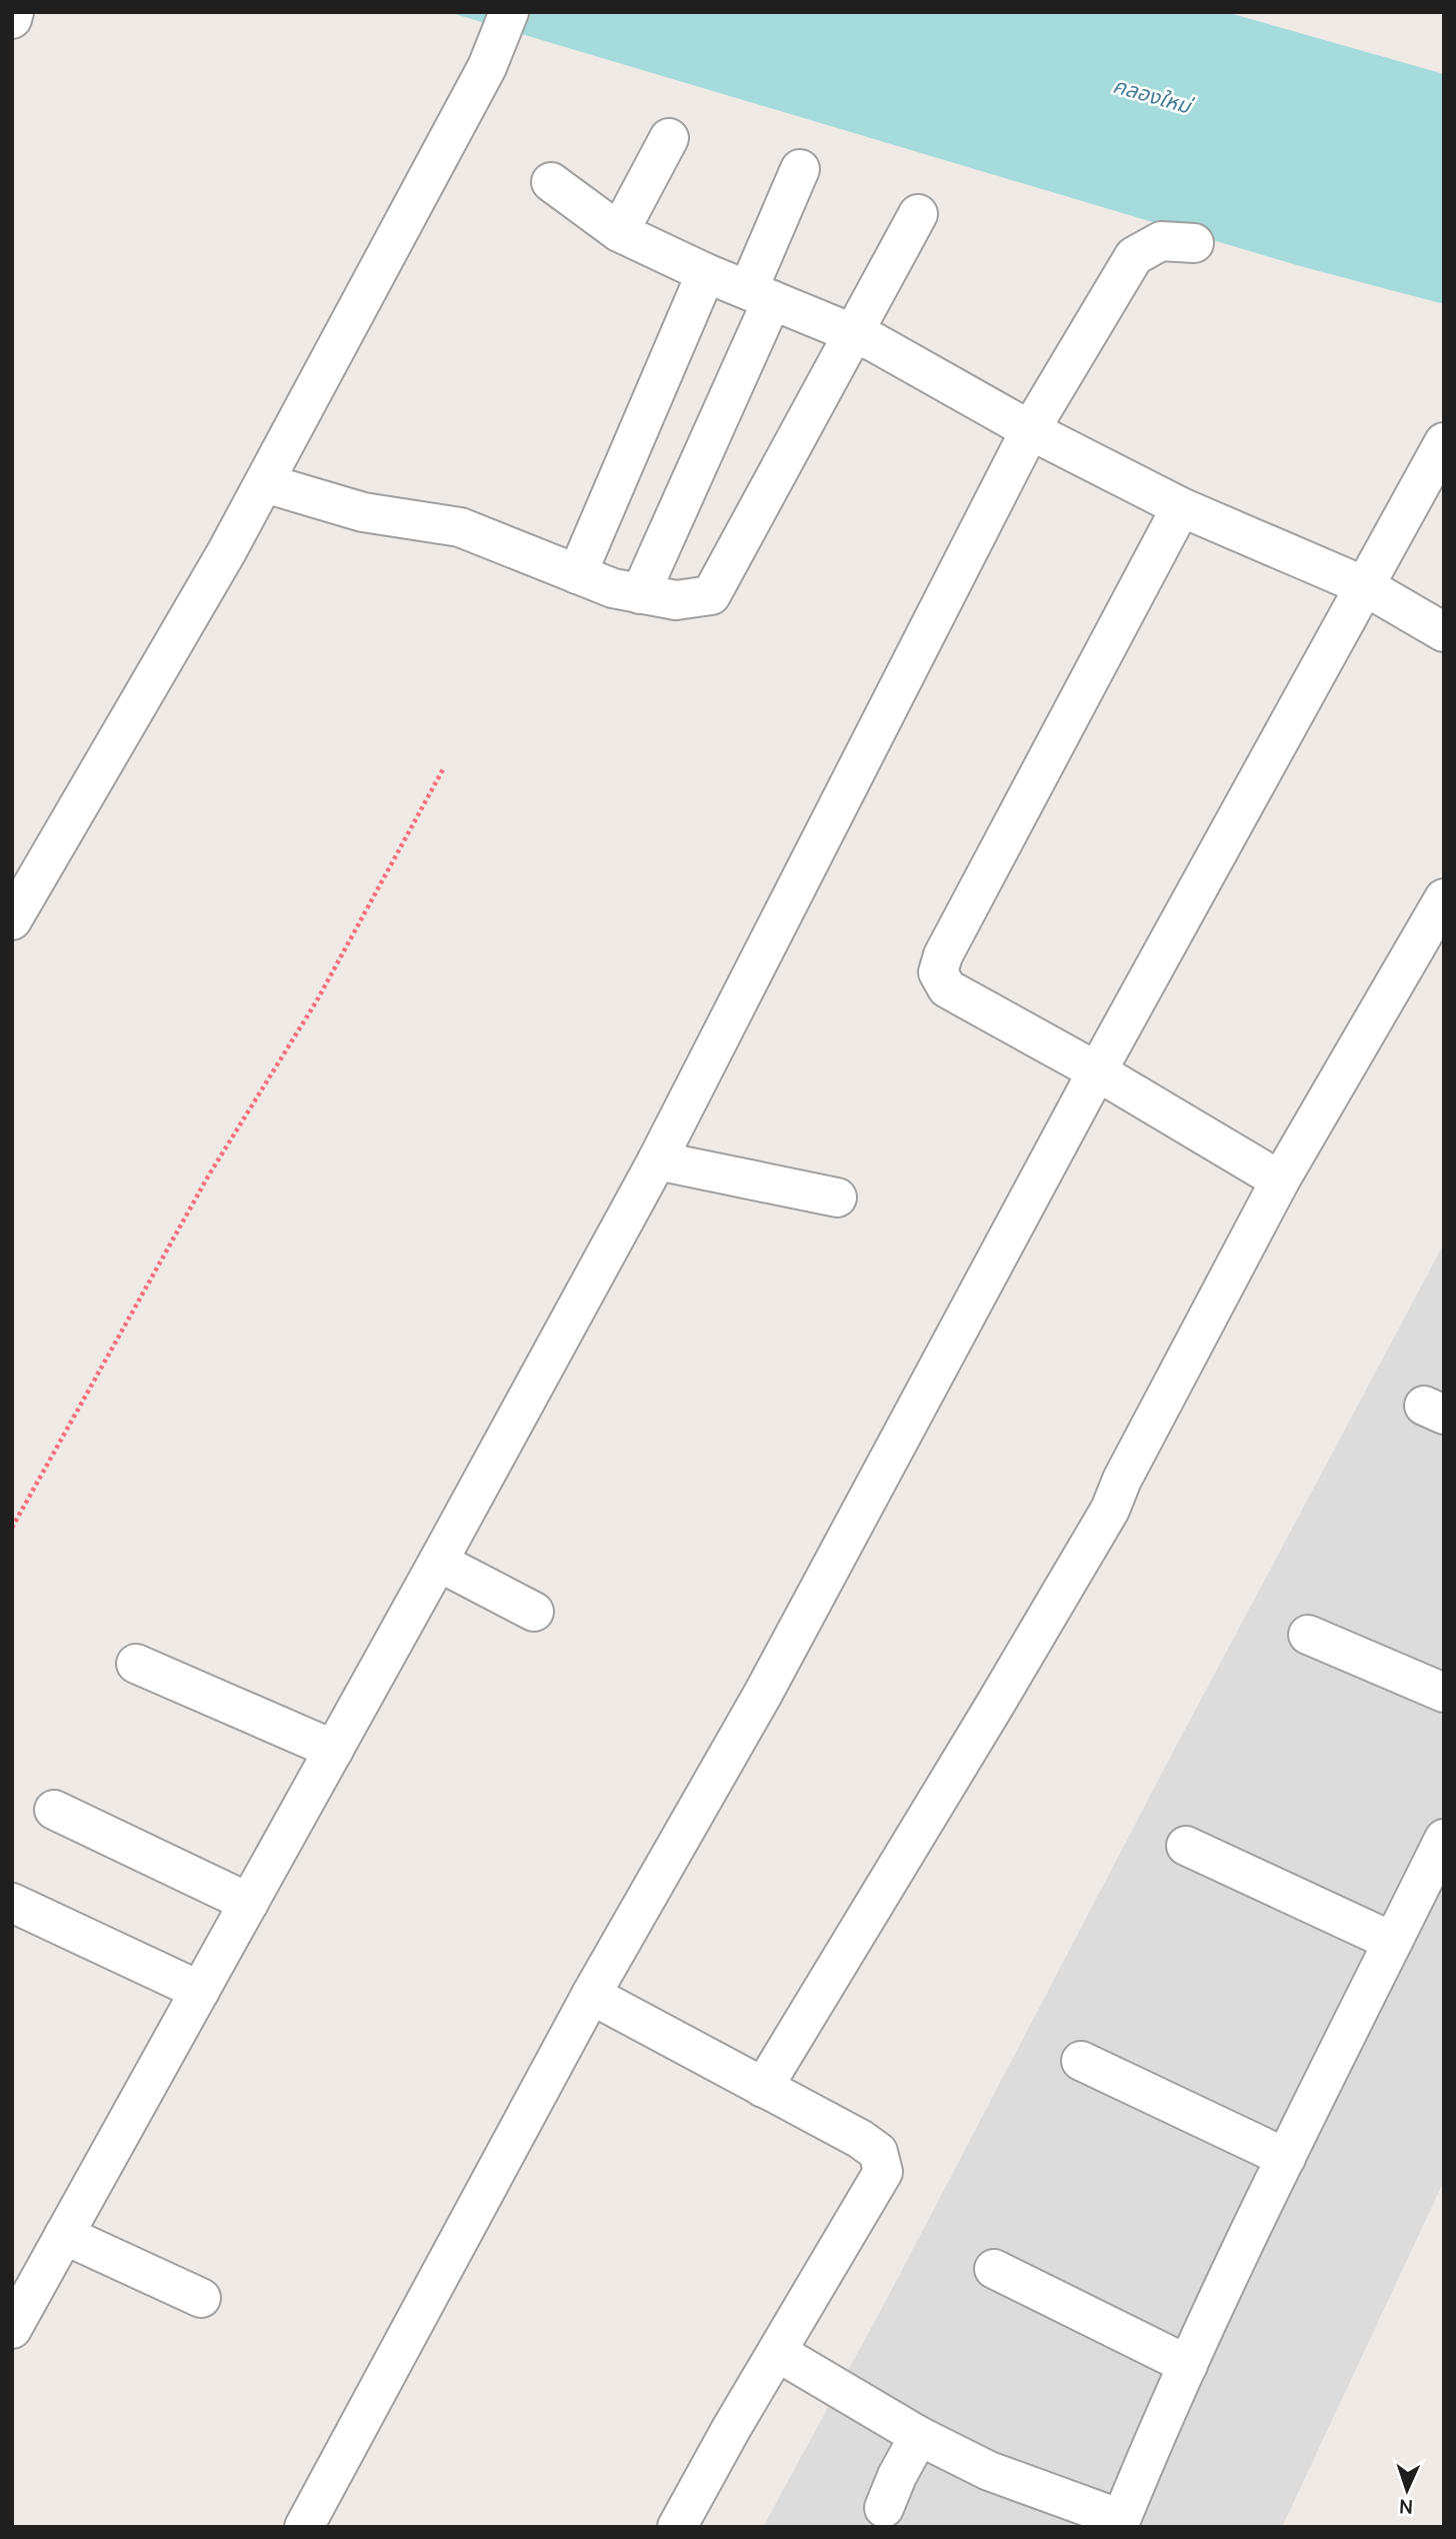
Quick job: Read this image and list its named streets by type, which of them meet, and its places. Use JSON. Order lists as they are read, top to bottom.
{
  "water": ["คลองใหม่"],
  "north": "bottom"
}
